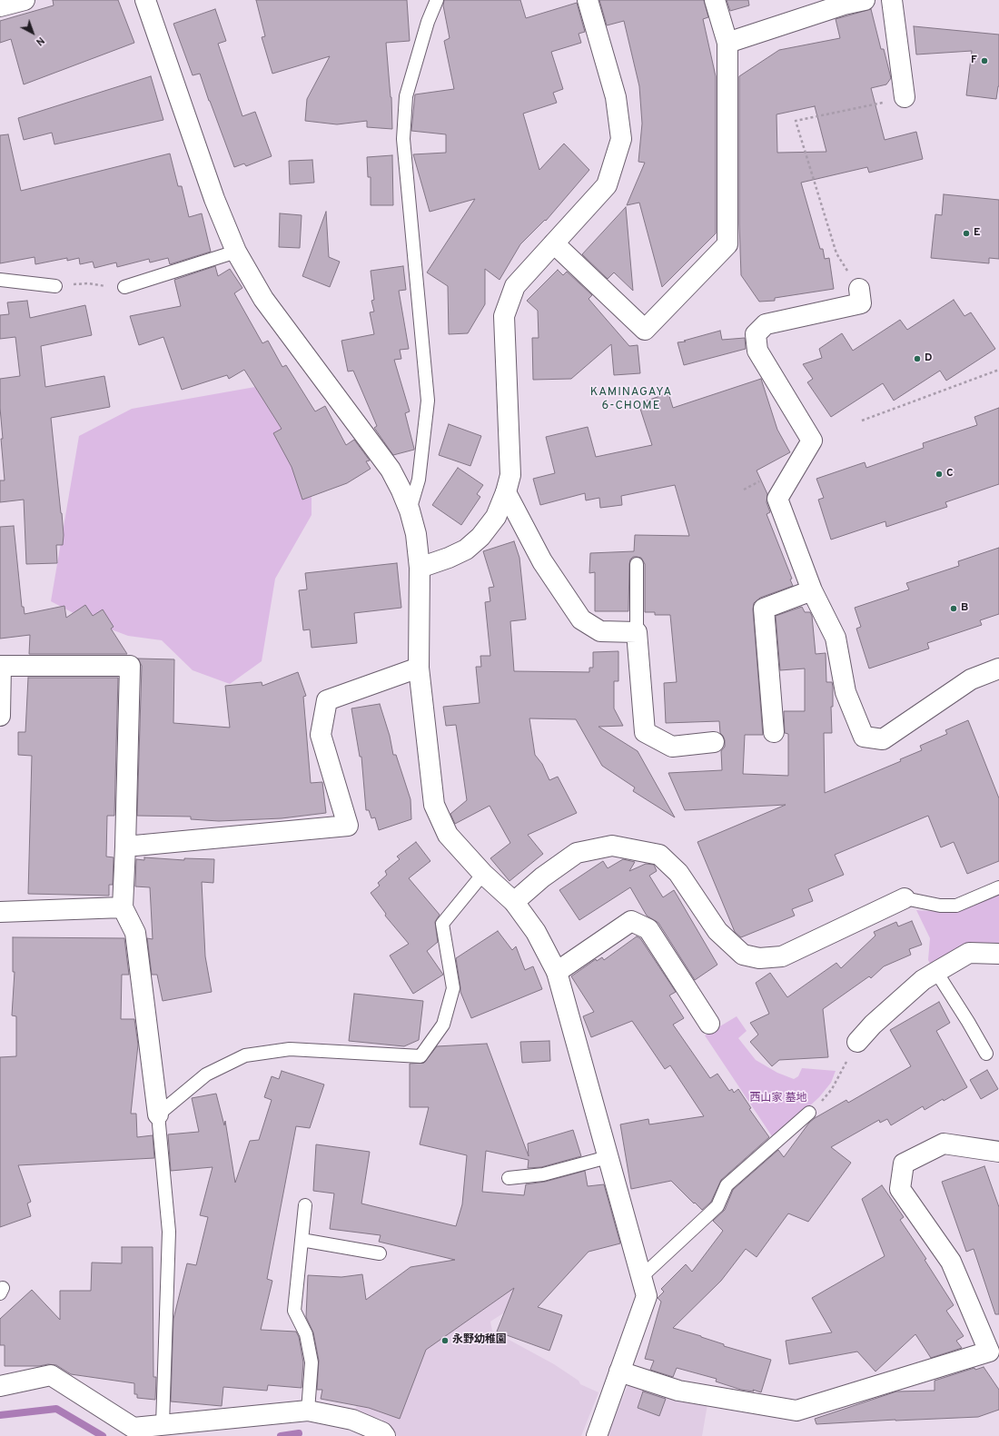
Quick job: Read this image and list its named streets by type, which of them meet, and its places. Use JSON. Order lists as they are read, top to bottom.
{
  "districts": ["KAMINAGAYA 6-CHOME"],
  "parks": ["西山家 墓地"],
  "places": [
    "F",
    "E",
    "D",
    "C",
    "B",
    "永野幼稚園"
  ],
  "north": "bottom right"
}
